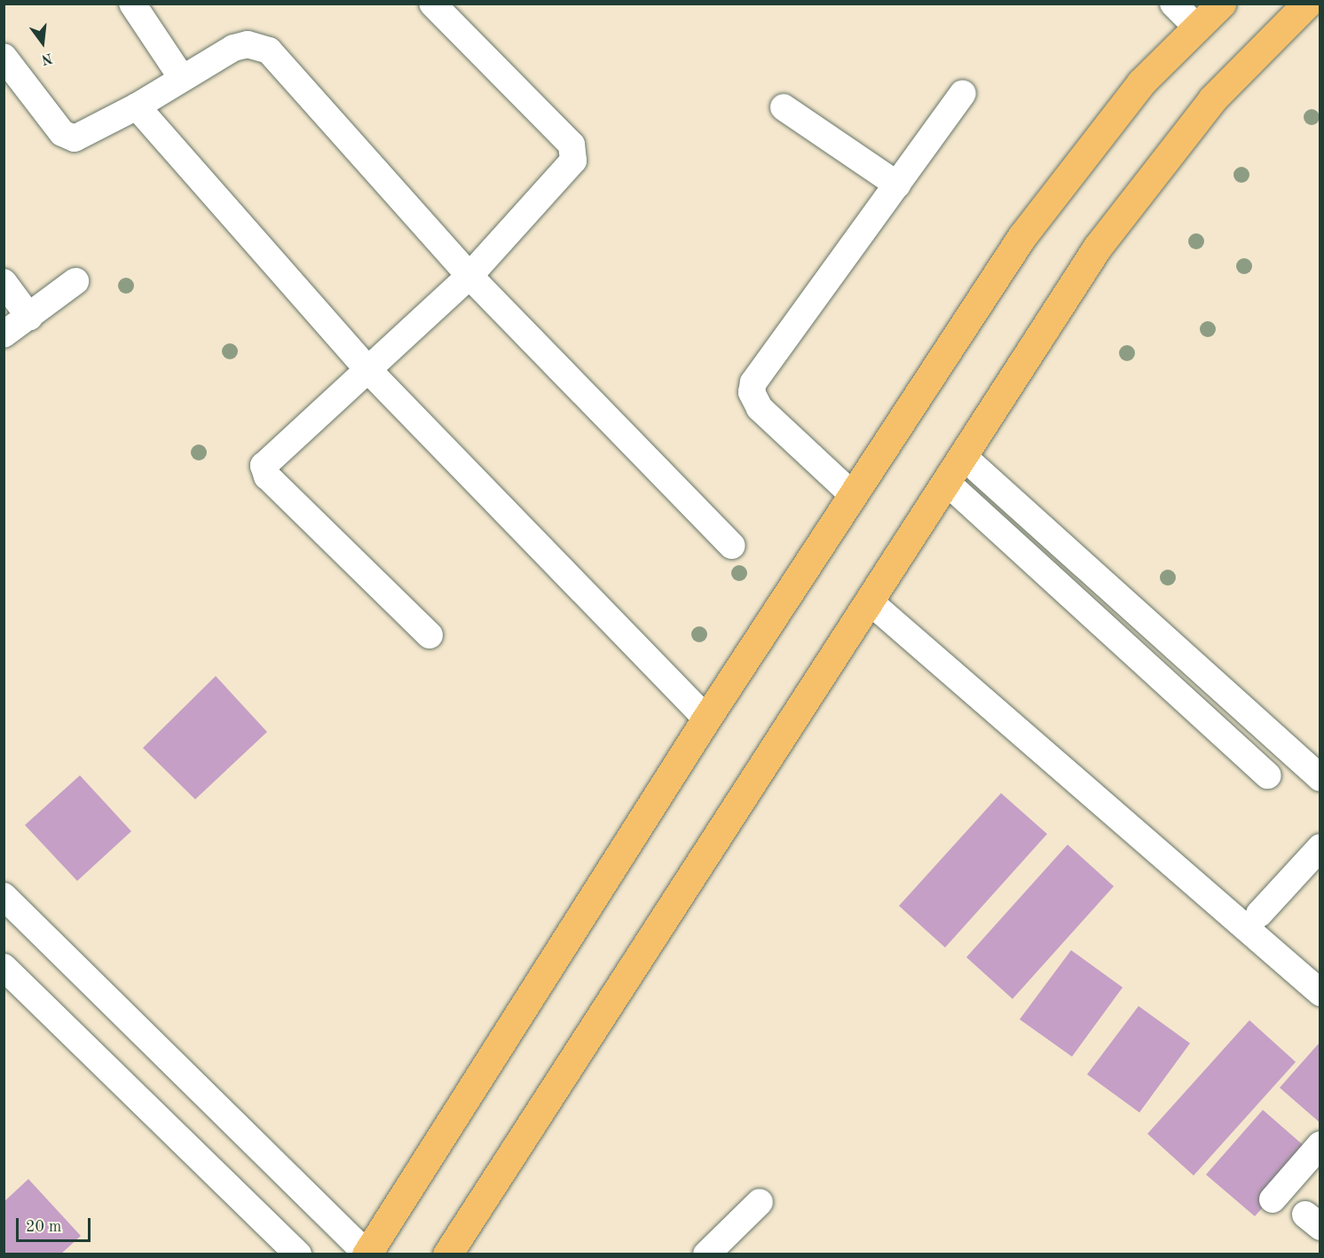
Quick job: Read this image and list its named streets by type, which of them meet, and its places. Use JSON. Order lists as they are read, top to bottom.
{
  "scale_bar": "20 m",
  "north": "bottom"
}
